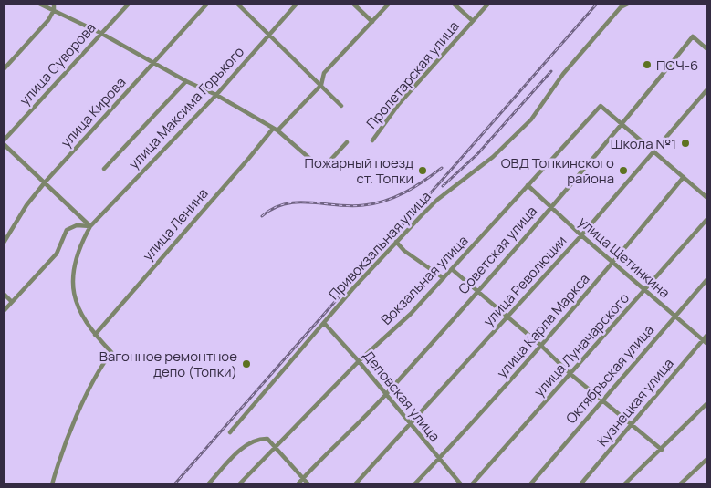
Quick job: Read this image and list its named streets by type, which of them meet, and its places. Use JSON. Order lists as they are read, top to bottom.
{
  "streets": {
    "street": [
      "улица Суворова",
      "Пролетарская улица",
      "улица Максима Горького",
      "улица Кирова",
      "улица Ленина",
      "Привокзальная улица",
      "Советская улица",
      "улица Щетинкина",
      "Вокзальная улица",
      "улица Революции",
      "улица Карла Маркса",
      "улица Луначарского",
      "Октябрьская улица",
      "Деповская улица",
      "Кузнецкая улица"
    ]
  },
  "crossings": [
    ["улица Максима Горького", "улица Ленина"],
    ["Привокзальная улица", "Деповская улица"],
    ["Советская улица", "улица Щетинкина"],
    ["Советская улица", "Вокзальная улица"],
    ["Советская улица", "Деповская улица"],
    ["улица Щетинкина", "Вокзальная улица"],
    ["улица Щетинкина", "улица Революции"],
    ["улица Щетинкина", "улица Карла Маркса"],
    ["улица Щетинкина", "улица Луначарского"],
    ["улица Щетинкина", "Октябрьская улица"],
    ["улица Щетинкина", "Кузнецкая улица"],
    ["Вокзальная улица", "Деповская улица"],
    ["улица Революции", "Деповская улица"],
    ["улица Карла Маркса", "Деповская улица"]
  ],
  "places": [
    "ПСЧ-6",
    "Школа №1",
    "Пожарный поезд ст. Топки",
    "ОВД Топкинского района",
    "Вагонное ремонтное депо (Топки)"
  ]
}
